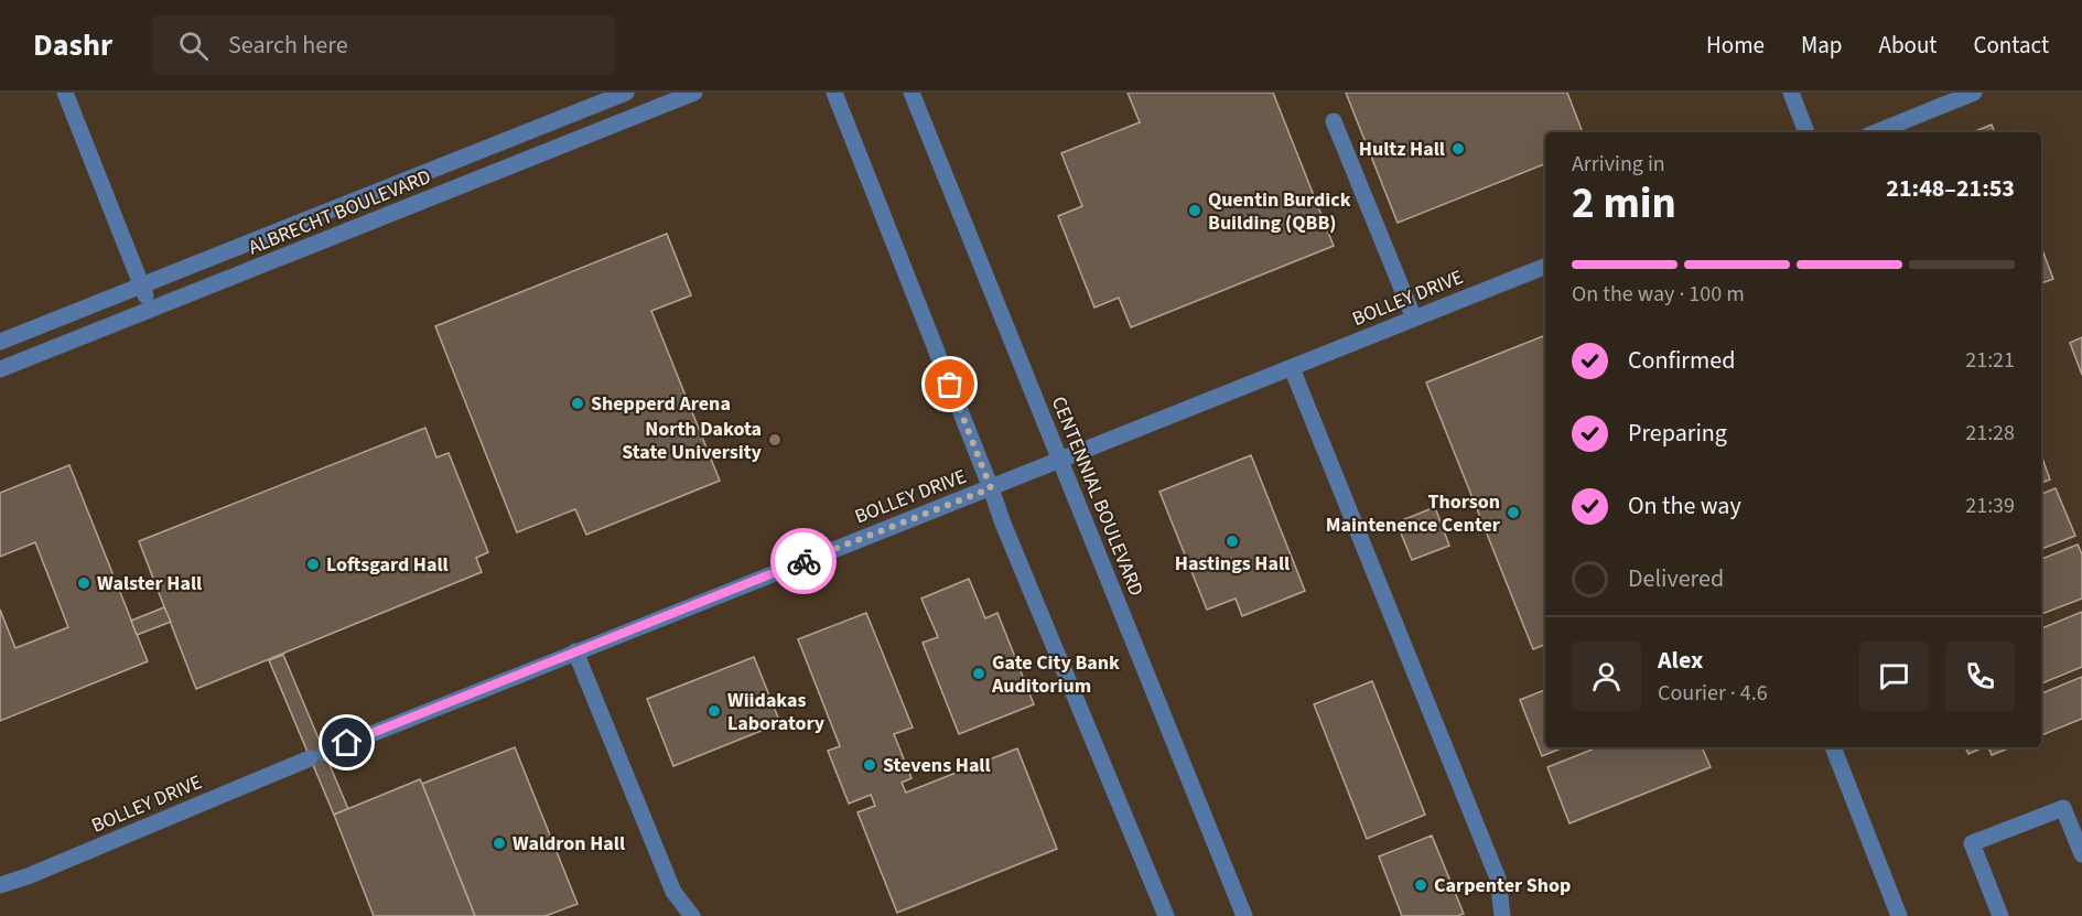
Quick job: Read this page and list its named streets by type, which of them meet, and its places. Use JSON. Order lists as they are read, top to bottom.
{
  "streets": {
    "street": ["ALBRECHT BOULEVARD", "BOLLEY DRIVE", "CENTENNIAL BOULEVARD"]
  },
  "crossings": [
    ["BOLLEY DRIVE", "CENTENNIAL BOULEVARD"]
  ],
  "places": [
    "Hultz Hall",
    "Quentin Burdick Building (QBB)",
    "Shepperd Arena",
    "North Dakota State University",
    "Thorson Maintenence Center",
    "Hastings Hall",
    "Loftsgard Hall",
    "Walster Hall",
    "Gate City Bank Auditorium",
    "Wiidakas Laboratory",
    "Stevens Hall",
    "Waldron Hall",
    "Carpenter Shop"
  ],
  "page": {
    "header": "Dashr",
    "search": "Search here",
    "nav": [
      "Home",
      "Map",
      "About",
      "Contact"
    ],
    "heading": ["2 min", "Arriving in", "21:48–21:53"],
    "panel": ["Alex", "Courier · 4.6"],
    "bar": "On the way · 100 m",
    "list": [
      ["Confirmed", "21:21"],
      ["Preparing", "21:28"],
      ["On the way", "21:39"],
      "Delivered"
    ]
  }
}
